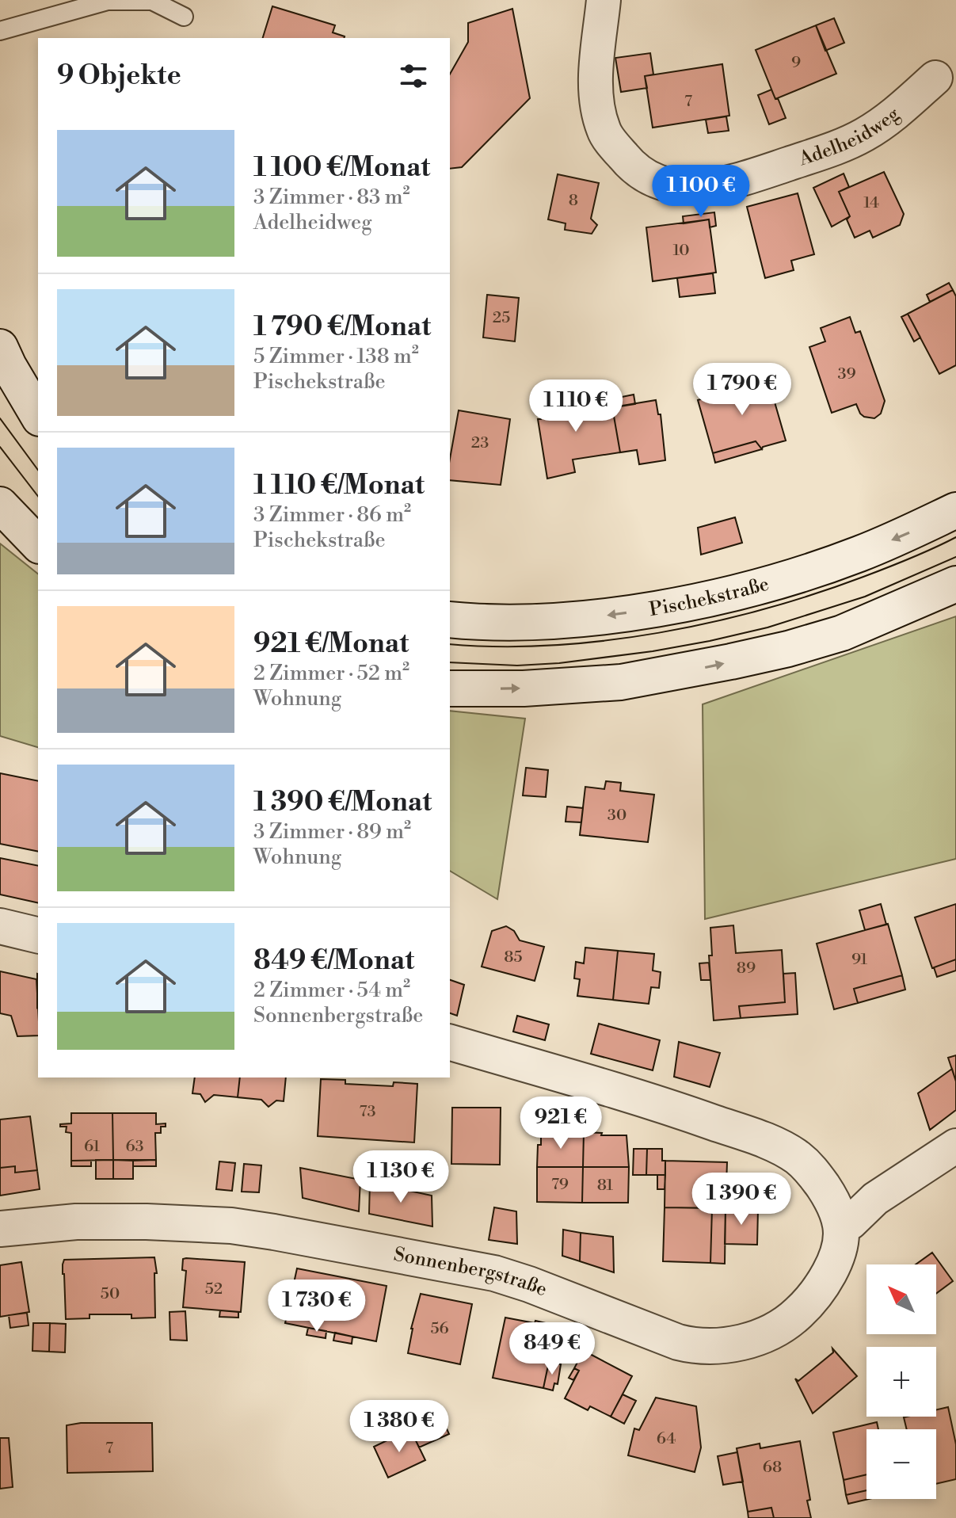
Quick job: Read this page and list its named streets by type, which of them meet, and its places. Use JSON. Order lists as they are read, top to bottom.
{
  "streets": {
    "street": ["Adelheidweg", "Pischekstraße", "Sonnenbergstraße"]
  },
  "house_numbers": [
    "9",
    "7",
    "8",
    "14",
    "10",
    "25",
    "39",
    "23",
    "30",
    "85",
    "91",
    "89",
    "73",
    "61",
    "63",
    "79",
    "81",
    "52",
    "50",
    "56",
    "64",
    "7",
    "68"
  ],
  "north": "top left",
  "page": {
    "heading": "9 Objekte",
    "list": [
      {
        "name": "1 100 €/Monat",
        "note": "3 Zimmer · 83 m² · Adelheidweg"
      },
      {
        "name": "1 790 €/Monat",
        "note": "5 Zimmer · 138 m² · Pischekstraße"
      },
      {
        "name": "1 110 €/Monat",
        "note": "3 Zimmer · 86 m² · Pischekstraße"
      },
      {
        "name": "921 €/Monat",
        "note": "2 Zimmer · 52 m² · Wohnung"
      },
      {
        "name": "1 390 €/Monat",
        "note": "3 Zimmer · 89 m² · Wohnung"
      },
      {
        "name": "849 €/Monat",
        "note": "2 Zimmer · 54 m² · Sonnenbergstraße"
      }
    ],
    "price": [
      "1 100 €",
      "1 790 €",
      "1 110 €",
      "921 €",
      "1 130 €",
      "1 390 €",
      "1 730 €",
      "849 €",
      "1 380 €"
    ],
    "map_buttons": ["+", "−"]
  }
}
